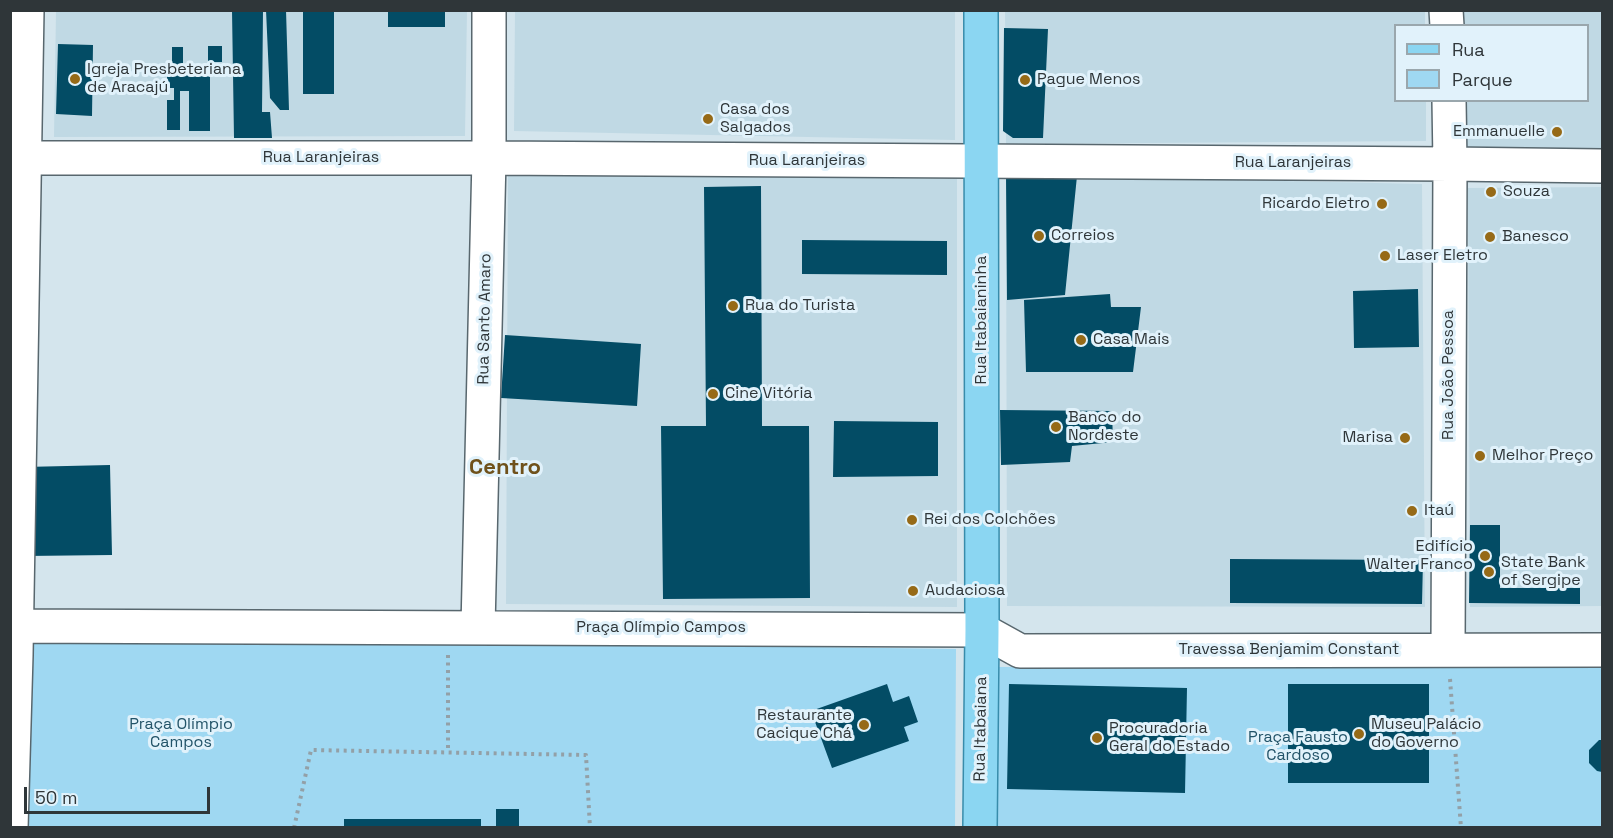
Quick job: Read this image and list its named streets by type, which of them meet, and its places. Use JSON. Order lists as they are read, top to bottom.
{
  "streets": {
    "main road": ["Rua Itabaianinha", "Rua Itabaiana"],
    "street": [
      "Rua Laranjeiras",
      "Rua Santo Amaro",
      "Rua João Pessoa",
      "Praça Olímpio Campos",
      "Travessa Benjamim Constant"
    ]
  },
  "crossings": [
    ["Rua Laranjeiras", "Rua Santo Amaro"],
    ["Rua Laranjeiras", "Rua Itabaianinha"],
    ["Rua Laranjeiras", "Rua João Pessoa"],
    ["Rua Santo Amaro", "Praça Olímpio Campos"],
    ["Rua Itabaianinha", "Praça Olímpio Campos"],
    ["Rua Itabaianinha", "Travessa Benjamim Constant"],
    ["Rua Itabaianinha", "Rua Itabaiana"],
    ["Rua João Pessoa", "Travessa Benjamim Constant"],
    ["Praça Olímpio Campos", "Travessa Benjamim Constant"],
    ["Praça Olímpio Campos", "Rua Itabaiana"],
    ["Travessa Benjamim Constant", "Rua Itabaiana"]
  ],
  "districts": ["Centro"],
  "parks": ["Praça Olímpio Campos", "Praça Fausto Cardoso"],
  "places": [
    "Igreja Presbeteriana de Aracajú",
    "Pague Menos",
    "Casa dos Salgados",
    "Emmanuelle",
    "Souza",
    "Ricardo Eletro",
    "Correios",
    "Banesco",
    "Laser Eletro",
    "Rua do Turista",
    "Casa Mais",
    "Cine Vitória",
    "Banco do Nordeste",
    "Marisa",
    "Melhor Preço",
    "Itaú",
    "Rei dos Colchões",
    "Edifício Walter Franco",
    "State Bank of Sergipe",
    "Audaciosa",
    "Restaurante Cacique Chá",
    "Museu Palácio do Governo",
    "Procuradoria Geral do Estado"
  ],
  "legend": ["Rua", "Parque"],
  "scale_bar": "50 m"
}
